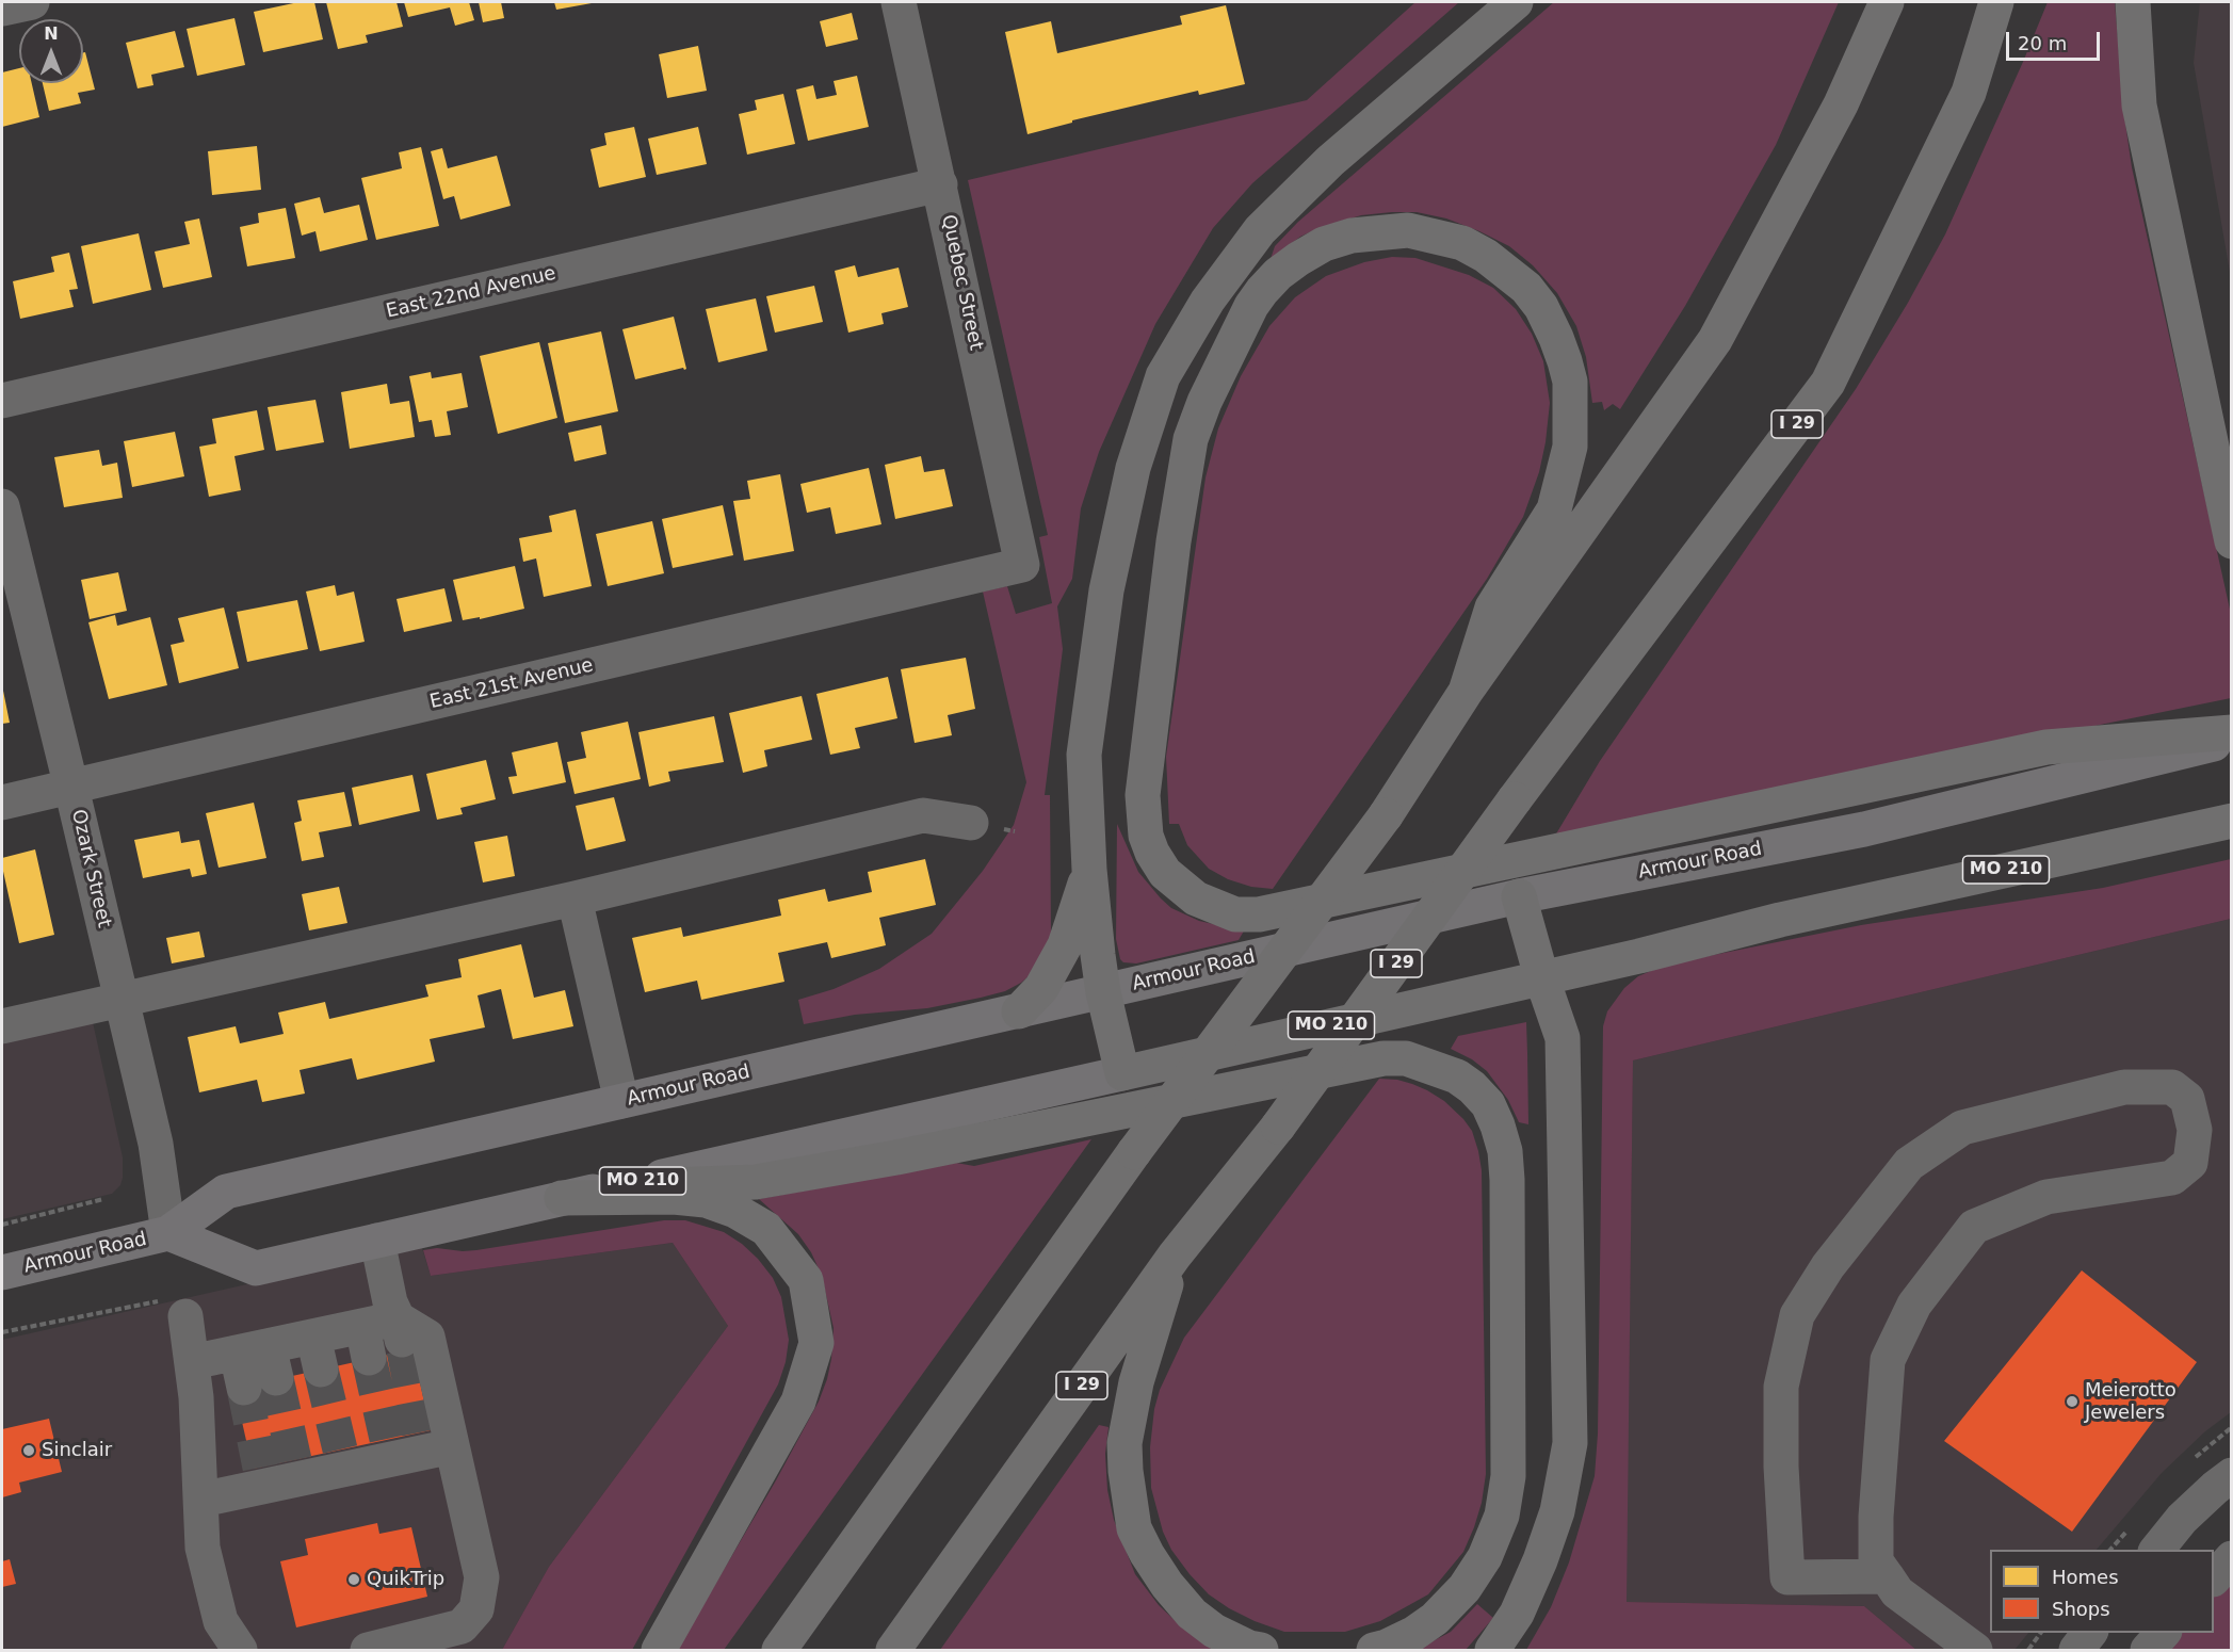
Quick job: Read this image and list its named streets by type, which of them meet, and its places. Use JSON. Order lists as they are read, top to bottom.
{
  "streets": {
    "highway": ["I 29", "Armour Road", "MO 210"],
    "street": [
      "Quebec Street",
      "East 22nd Avenue",
      "East 21st Avenue",
      "Ozark Street"
    ]
  },
  "crossings": [
    ["Quebec Street", "East 22nd Avenue"],
    ["Quebec Street", "East 21st Avenue"],
    ["East 21st Avenue", "Ozark Street"],
    ["Armour Road", "Ozark Street"]
  ],
  "places": ["Meierotto Jewelers", "Sinclair", "QuikTrip"],
  "legend": ["Homes", "Shops"],
  "scale_bar": "20 m",
  "north": "top"
}
